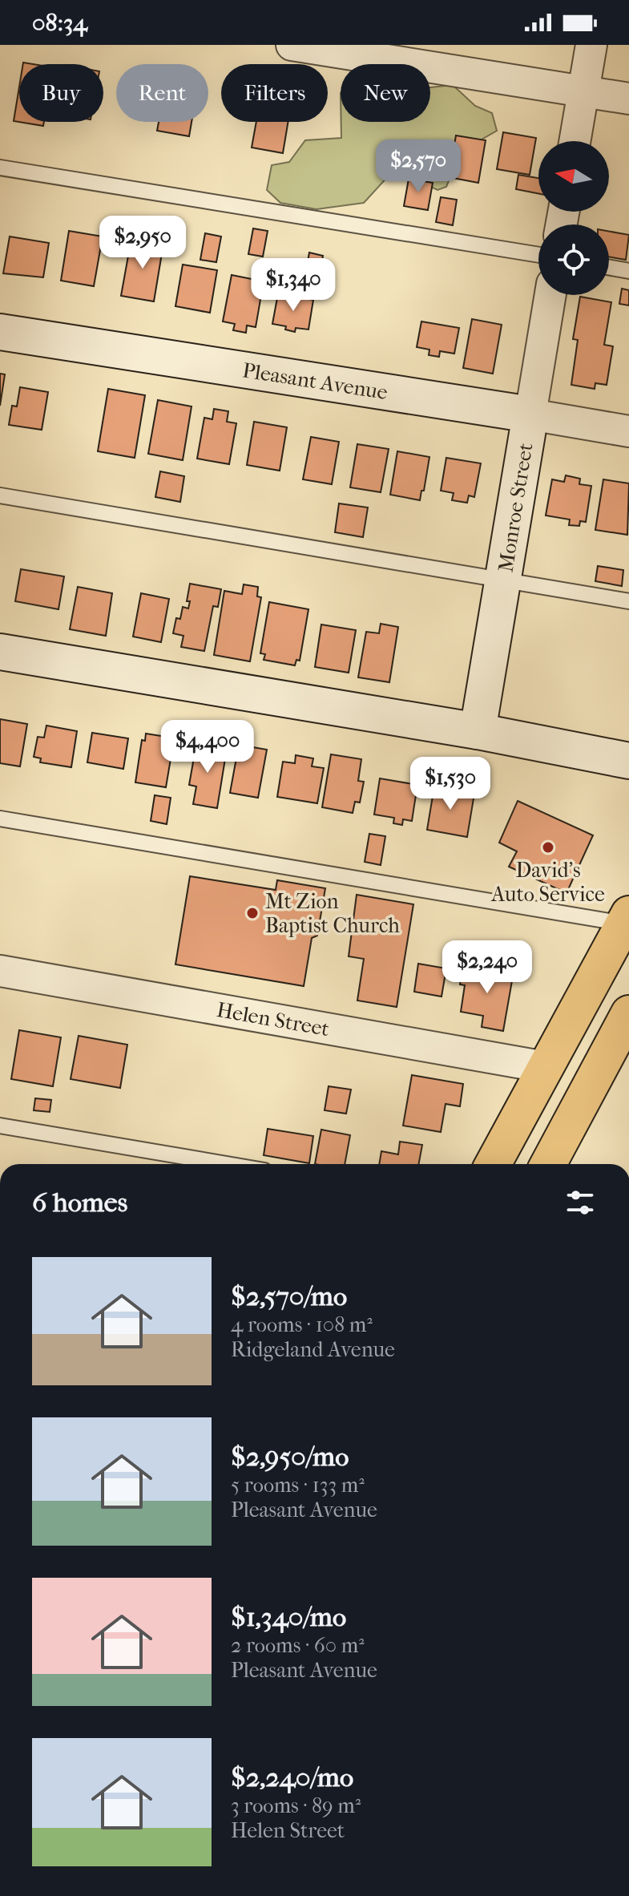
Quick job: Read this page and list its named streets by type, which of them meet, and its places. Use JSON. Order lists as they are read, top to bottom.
{
  "streets": {
    "street": ["Pleasant Avenue", "Monroe Street", "Helen Street"]
  },
  "crossings": [
    ["Pleasant Avenue", "Monroe Street"]
  ],
  "places": ["David's Auto Service", "Mt Zion Baptist Church"],
  "north": "left",
  "page": {
    "status": "08:34",
    "chip": [
      "Buy",
      "Rent",
      "Filters",
      "New"
    ],
    "price": [
      "$2,570",
      "$2,950",
      "$1,340",
      "$4,400",
      "$1,530",
      "$2,240"
    ],
    "heading": "6 homes",
    "list": [
      {
        "name": "$2,570/mo",
        "note": "4 rooms · 108 m² · Ridgeland Avenue"
      },
      {
        "name": "$2,950/mo",
        "note": "5 rooms · 133 m² · Pleasant Avenue"
      },
      {
        "name": "$1,340/mo",
        "note": "2 rooms · 60 m² · Pleasant Avenue"
      },
      {
        "name": "$2,240/mo",
        "note": "3 rooms · 89 m² · Helen Street"
      }
    ]
  }
}
